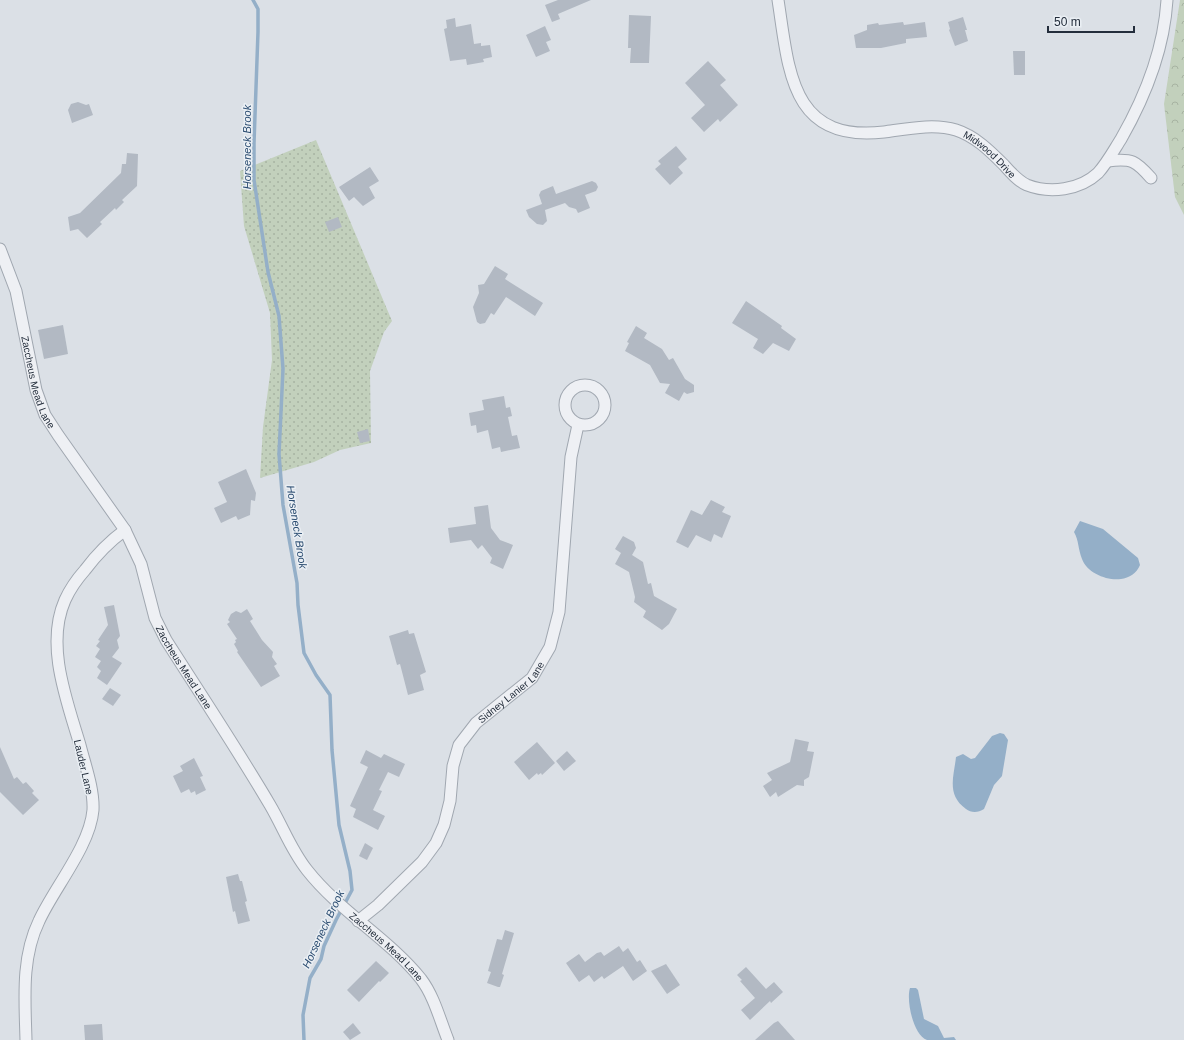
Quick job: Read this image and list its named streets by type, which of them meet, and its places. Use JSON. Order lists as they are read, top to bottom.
{
  "streets": {
    "street": [
      "Midwood Drive",
      "Zaccheus Mead Lane",
      "Sidney Lanier Lane",
      "Lauder Lane"
    ]
  },
  "crossings": [
    ["Zaccheus Mead Lane", "Sidney Lanier Lane"],
    ["Zaccheus Mead Lane", "Lauder Lane"]
  ],
  "water": ["Horseneck Brook"],
  "scale_bar": "50 m"
}
